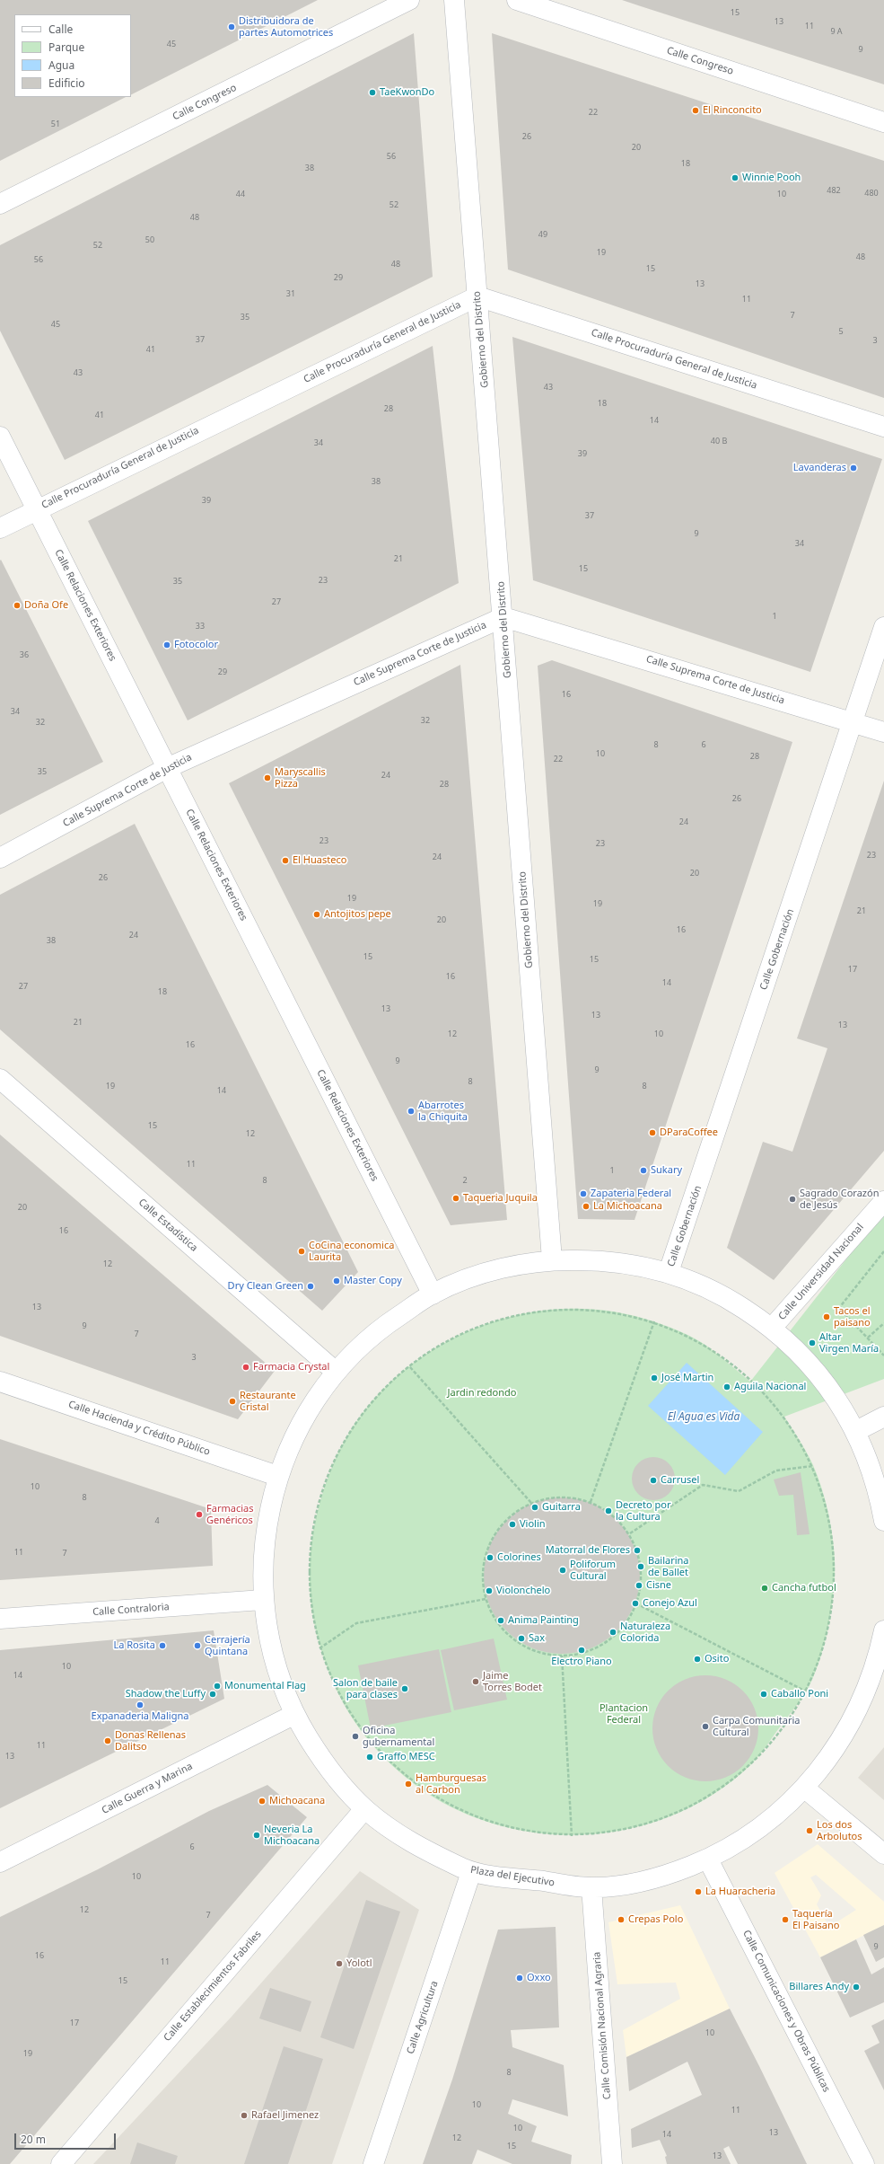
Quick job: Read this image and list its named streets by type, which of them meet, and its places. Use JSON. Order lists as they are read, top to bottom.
{
  "streets": {
    "street": [
      "Calle Congreso",
      "Gobierno del Distrito",
      "Calle Procuraduría General de Justicia",
      "Calle Relaciones Exteriores",
      "Calle Suprema Corte de Justicia",
      "Calle Gobernación",
      "Calle Estadística",
      "Calle Universidad Nacional",
      "Calle Hacienda y Crédito Público",
      "Calle Contraloria",
      "Calle Guerra y Marina",
      "Plaza del Ejecutivo",
      "Calle Establecimientos Fabriles",
      "Calle Comunicaciones y Obras Públicas",
      "Calle Agricultura",
      "Calle Comisión Nacional Agraria"
    ]
  },
  "crossings": [
    ["Gobierno del Distrito", "Calle Procuraduría General de Justicia"],
    ["Gobierno del Distrito", "Calle Suprema Corte de Justicia"],
    ["Gobierno del Distrito", "Plaza del Ejecutivo"],
    ["Calle Procuraduría General de Justicia", "Calle Relaciones Exteriores"],
    ["Calle Relaciones Exteriores", "Calle Suprema Corte de Justicia"],
    ["Calle Relaciones Exteriores", "Plaza del Ejecutivo"],
    ["Calle Suprema Corte de Justicia", "Calle Gobernación"],
    ["Calle Gobernación", "Plaza del Ejecutivo"],
    ["Calle Estadística", "Plaza del Ejecutivo"],
    ["Calle Universidad Nacional", "Plaza del Ejecutivo"],
    ["Calle Hacienda y Crédito Público", "Plaza del Ejecutivo"],
    ["Calle Contraloria", "Plaza del Ejecutivo"],
    ["Calle Guerra y Marina", "Plaza del Ejecutivo"],
    ["Plaza del Ejecutivo", "Calle Establecimientos Fabriles"],
    ["Plaza del Ejecutivo", "Calle Comunicaciones y Obras Públicas"],
    ["Plaza del Ejecutivo", "Calle Agricultura"],
    ["Plaza del Ejecutivo", "Calle Comisión Nacional Agraria"]
  ],
  "water": ["El Agua es Vida"],
  "parks": ["Jardin redondo", "Plantacion Federal"],
  "places": [
    "Distribuidora de partes Automotrices",
    "TaeKwonDo",
    "El Rinconcito",
    "Winnie Pooh",
    "Lavanderas",
    "Doña Ofe",
    "Fotocolor",
    "Maryscallis Pizza",
    "El Huasteco",
    "Antojitos pepe",
    "Abarrotes la Chiquita",
    "DParaCoffee",
    "Sukary",
    "Zapateria Federal",
    "Taqueria Juquila",
    "Sagrado Corazón de Jesús",
    "La Michoacana",
    "CoCina economica Laurita",
    "Master Copy",
    "Dry Clean Green",
    "Tacos el paisano",
    "Altar Virgen María",
    "Farmacia Crystal",
    "José Martin",
    "Aguila Nacional",
    "Restaurante Cristal",
    "Carrusel",
    "Guitarra",
    "Decreto por la Cultura",
    "Farmacias Genéricos",
    "Violin",
    "Matorral de Flores",
    "Colorines",
    "Bailarina de Ballet",
    "Poliforum Cultural",
    "Cisne",
    "Cancha futbol",
    "Violonchelo",
    "Conejo Azul",
    "Anima Painting",
    "Naturaleza Colorida",
    "Sax",
    "La Rosita",
    "Cerrajería Quintana",
    "Electro Piano",
    "Osito",
    "Jaime Torres Bodet",
    "Monumental Flag",
    "Salon de baile para clases",
    "Shadow the Luffy",
    "Caballo Poni",
    "Expanaderia Maligna",
    "Carpa Comunitaria Cultural",
    "Oficina gubernamental",
    "Donas Rellenas Dalitso",
    "Graffo MESC",
    "Hamburguesas al Carbon",
    "Michoacana",
    "Los dos Arbolutos",
    "Neveria La Michoacana",
    "La Huaracheria",
    "Crepas Polo",
    "Taquería El Paisano",
    "Yolotl",
    "Oxxo",
    "Billares Andy",
    "Rafael Jimenez"
  ],
  "house_numbers": [
    "15",
    "13",
    "11",
    "9 A",
    "45",
    "9",
    "22",
    "51",
    "26",
    "20",
    "56",
    "18",
    "38",
    "482",
    "480",
    "44",
    "10",
    "52",
    "48",
    "49",
    "50",
    "52",
    "19",
    "48",
    "56",
    "48",
    "15",
    "29",
    "13",
    "31",
    "11",
    "7",
    "35",
    "45",
    "5",
    "37",
    "3",
    "41",
    "43",
    "43",
    "18",
    "28",
    "41",
    "14",
    "40 B",
    "34",
    "39",
    "38",
    "39",
    "37",
    "9",
    "34",
    "21",
    "15",
    "23",
    "35",
    "27",
    "1",
    "33",
    "36",
    "29",
    "16",
    "34",
    "32",
    "32",
    "8",
    "6",
    "10",
    "28",
    "22",
    "35",
    "24",
    "28",
    "26",
    "24",
    "23",
    "23",
    "23",
    "24",
    "20",
    "26",
    "19",
    "19",
    "21",
    "20",
    "16",
    "24",
    "38",
    "15",
    "15",
    "17",
    "16",
    "14",
    "27",
    "18",
    "13",
    "13",
    "21",
    "13",
    "12",
    "10",
    "16",
    "9",
    "9",
    "8",
    "19",
    "8",
    "14",
    "15",
    "12",
    "11",
    "1",
    "8",
    "2",
    "20",
    "16",
    "12",
    "13",
    "9",
    "7",
    "3",
    "10",
    "8",
    "4",
    "11",
    "7",
    "10",
    "14",
    "11",
    "13",
    "6",
    "10",
    "12",
    "7",
    "9",
    "16",
    "11",
    "15",
    "17",
    "10",
    "19",
    "8",
    "10",
    "11",
    "10",
    "13",
    "14",
    "12",
    "15",
    "13"
  ],
  "legend": [
    "Calle",
    "Parque",
    "Agua",
    "Edificio"
  ],
  "scale_bar": "20 m"
}
